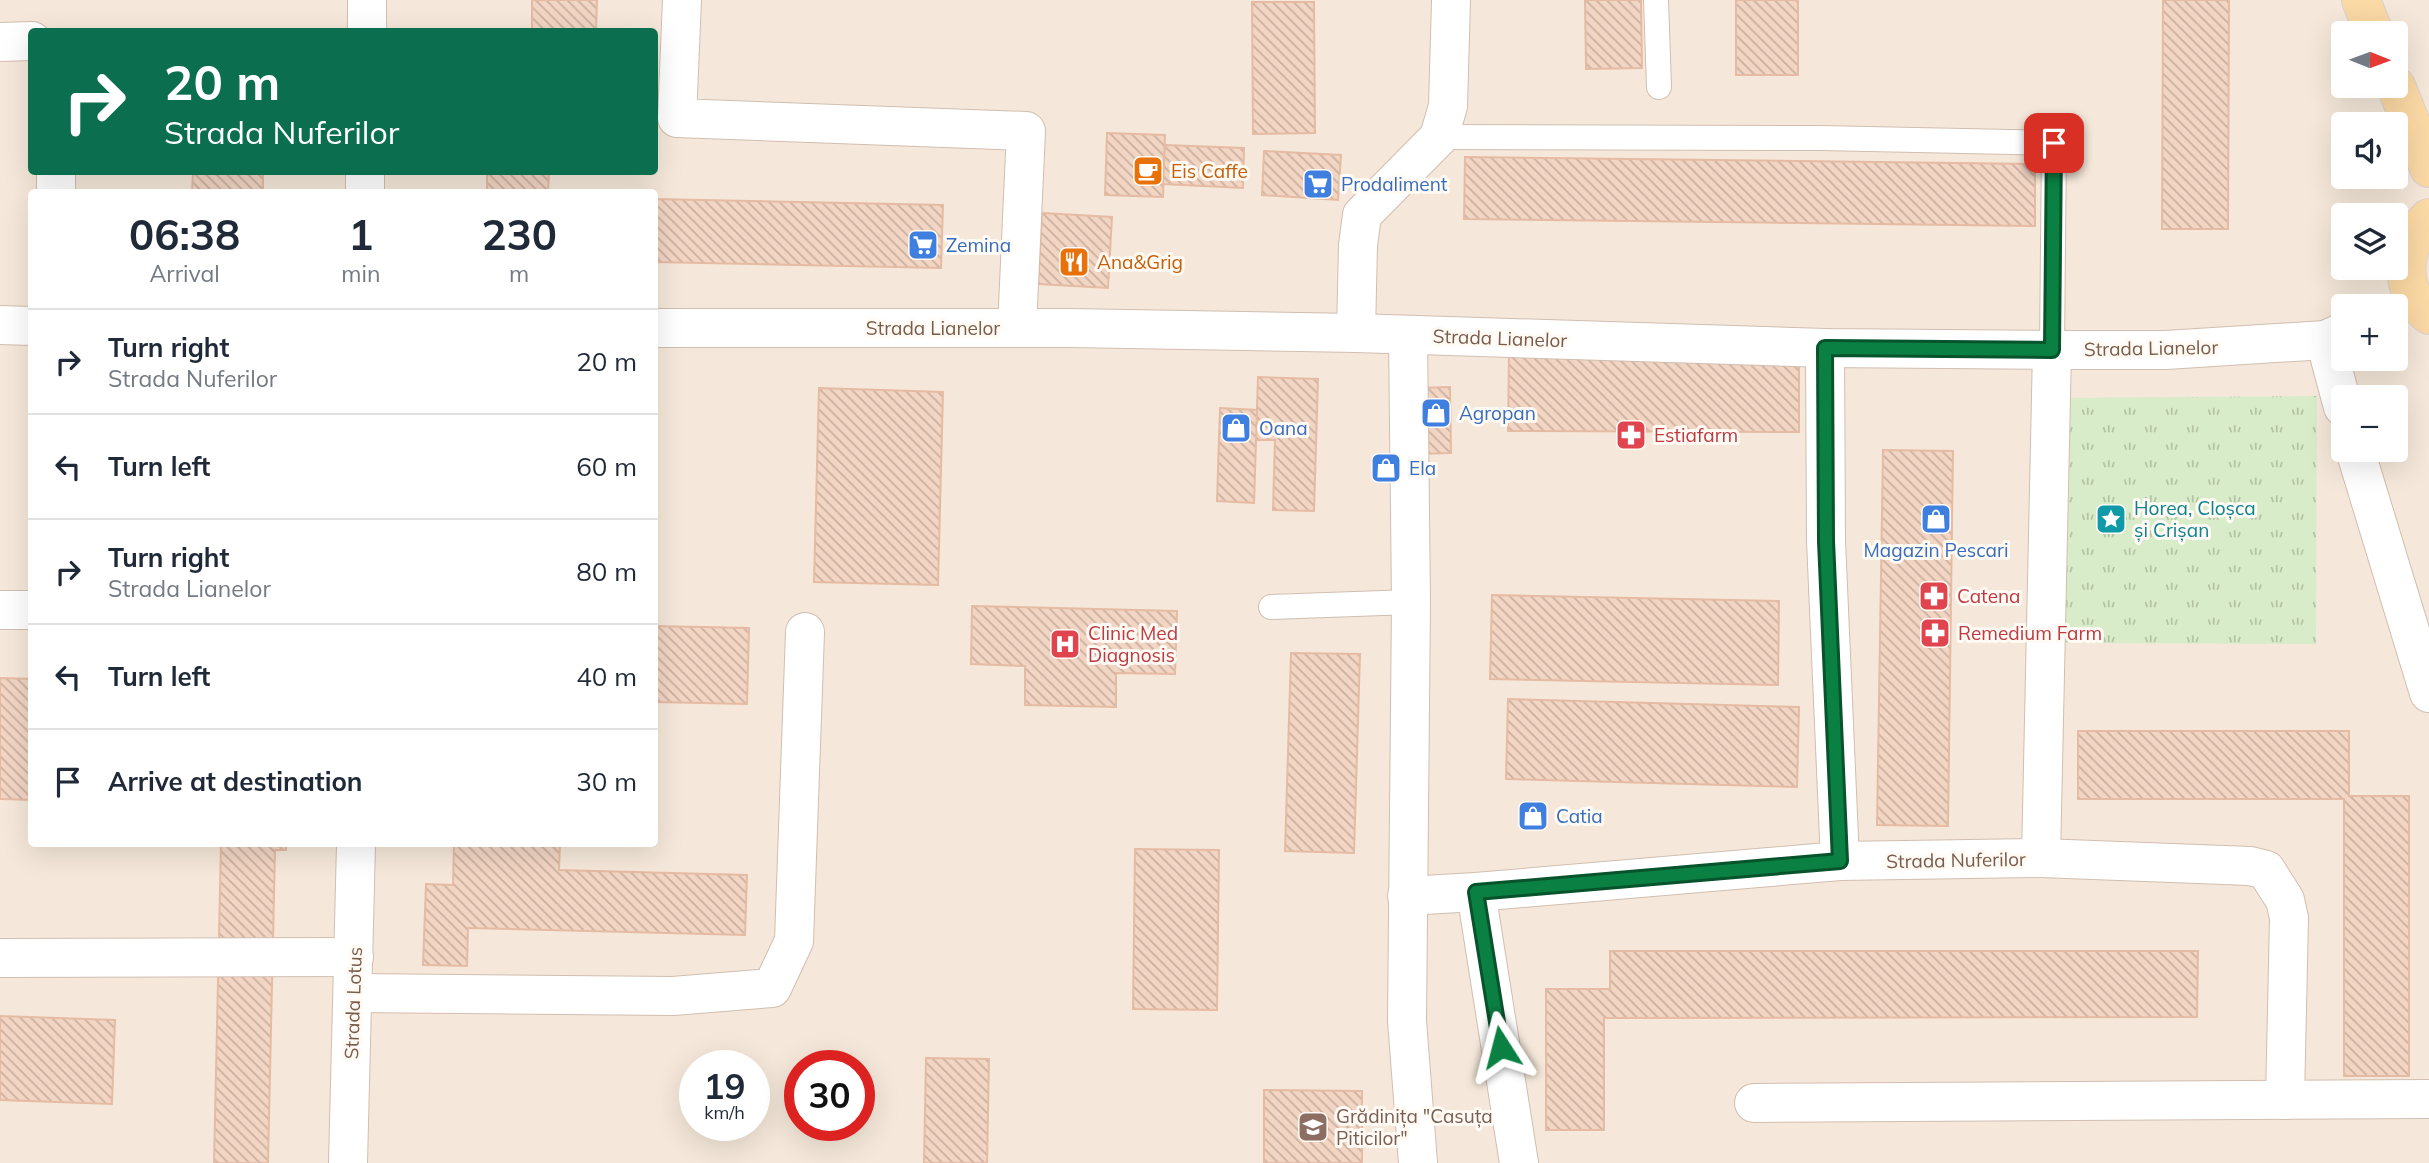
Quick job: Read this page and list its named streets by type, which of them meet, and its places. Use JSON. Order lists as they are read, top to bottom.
{
  "streets": {
    "street": ["Strada Lianelor", "Strada Nuferilor", "Strada Lotus"]
  },
  "crossings": [
    ["Strada Lianelor", "Strada Nuferilor"]
  ],
  "places": {
    "cafe": ["Eis Caffe"],
    "supermarket": ["Prodaliment", "Zemina"],
    "restaurant": ["Ana&Grig"],
    "shop": [
      "Agropan",
      "Oana",
      "Ela",
      "Magazin Pescari",
      "Catia"
    ],
    "pharmacy": ["Estiafarm", "Catena", "Remedium Farm"],
    "place": ["Horea, Cloșca și Crișan"],
    "hospital": ["Clinic Med Diagnosis"],
    "school or university": ["Grădinița \"Casuța Piticilor\""]
  },
  "north": "right",
  "page": {
    "map_buttons": ["+", "−"],
    "turn": ["20 m", "Strada Nuferilor"],
    "eta": [
      "06:38",
      "Arrival",
      "1",
      "min",
      "230",
      "m"
    ],
    "list": [
      {
        "name": "Turn right",
        "note": "Strada Nuferilor",
        "value": "20 m"
      },
      {
        "name": "Turn left",
        "value": "60 m"
      },
      {
        "name": "Turn right",
        "note": "Strada Lianelor",
        "value": "80 m"
      },
      {
        "name": "Turn left",
        "value": "40 m"
      },
      {
        "name": "Arrive at destination",
        "value": "30 m"
      }
    ],
    "speed": "19 km/h",
    "limit": "30"
  }
}
